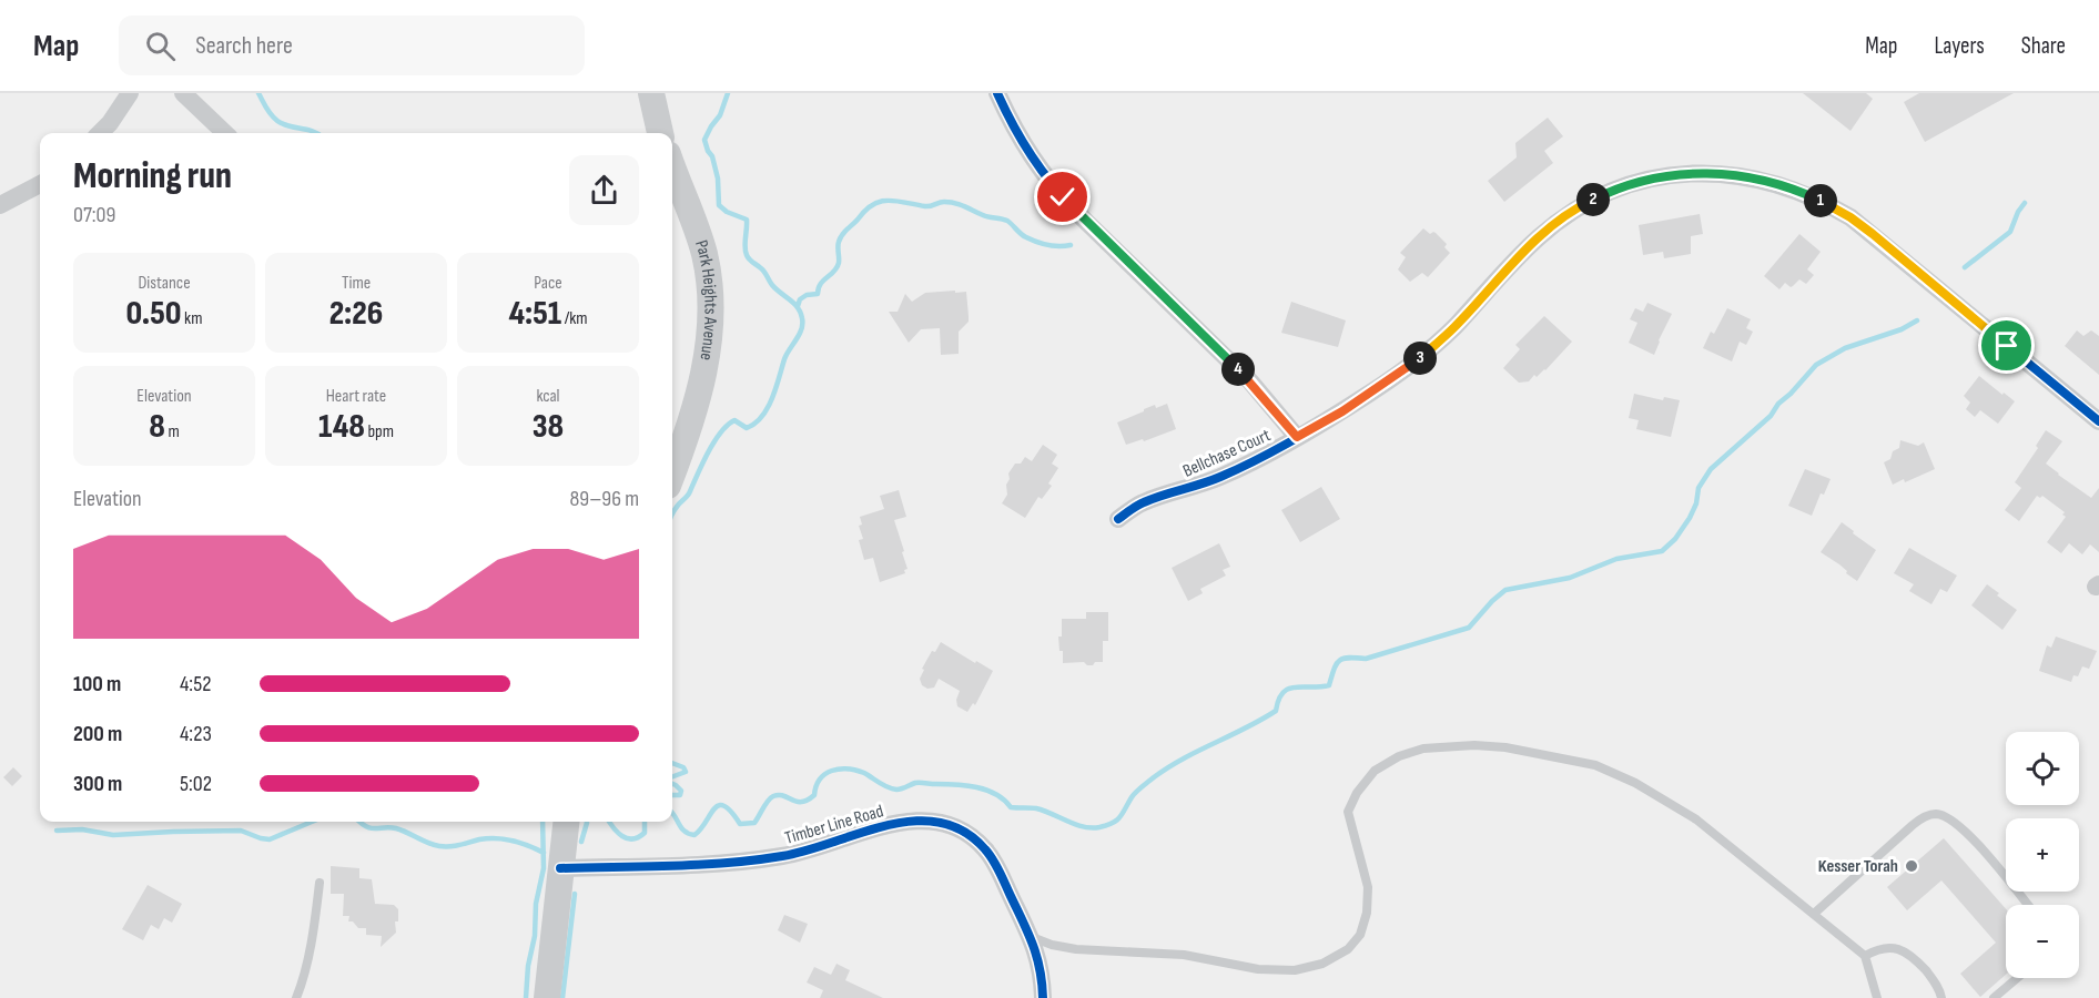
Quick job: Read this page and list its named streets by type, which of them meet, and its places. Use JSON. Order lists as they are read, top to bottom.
{
  "streets": {
    "main road": ["Park Heights Avenue"],
    "street": ["Bellchase Court", "Timber Line Road"]
  },
  "places": ["Kesser Torah"],
  "page": {
    "header": "Map",
    "search": "Search here",
    "nav": ["Map", "Layers", "Share"],
    "heading": ["Morning run", "07:09"],
    "pins": [
      "2",
      "1",
      "3",
      "4"
    ],
    "stats": [
      ["Distance", "0.50 km"],
      ["Time", "2:26"],
      ["Pace", "4:51 /km"],
      ["Elevation", "8 m"],
      ["Heart rate", "148 bpm"],
      ["kcal", "38"]
    ],
    "chart": ["Elevation", "89–96 m"],
    "list": [
      {
        "name": "100 m",
        "note": "4:52"
      },
      {
        "name": "200 m",
        "note": "4:23"
      },
      {
        "name": "300 m",
        "note": "5:02"
      }
    ],
    "map_buttons": ["+", "−"]
  }
}
